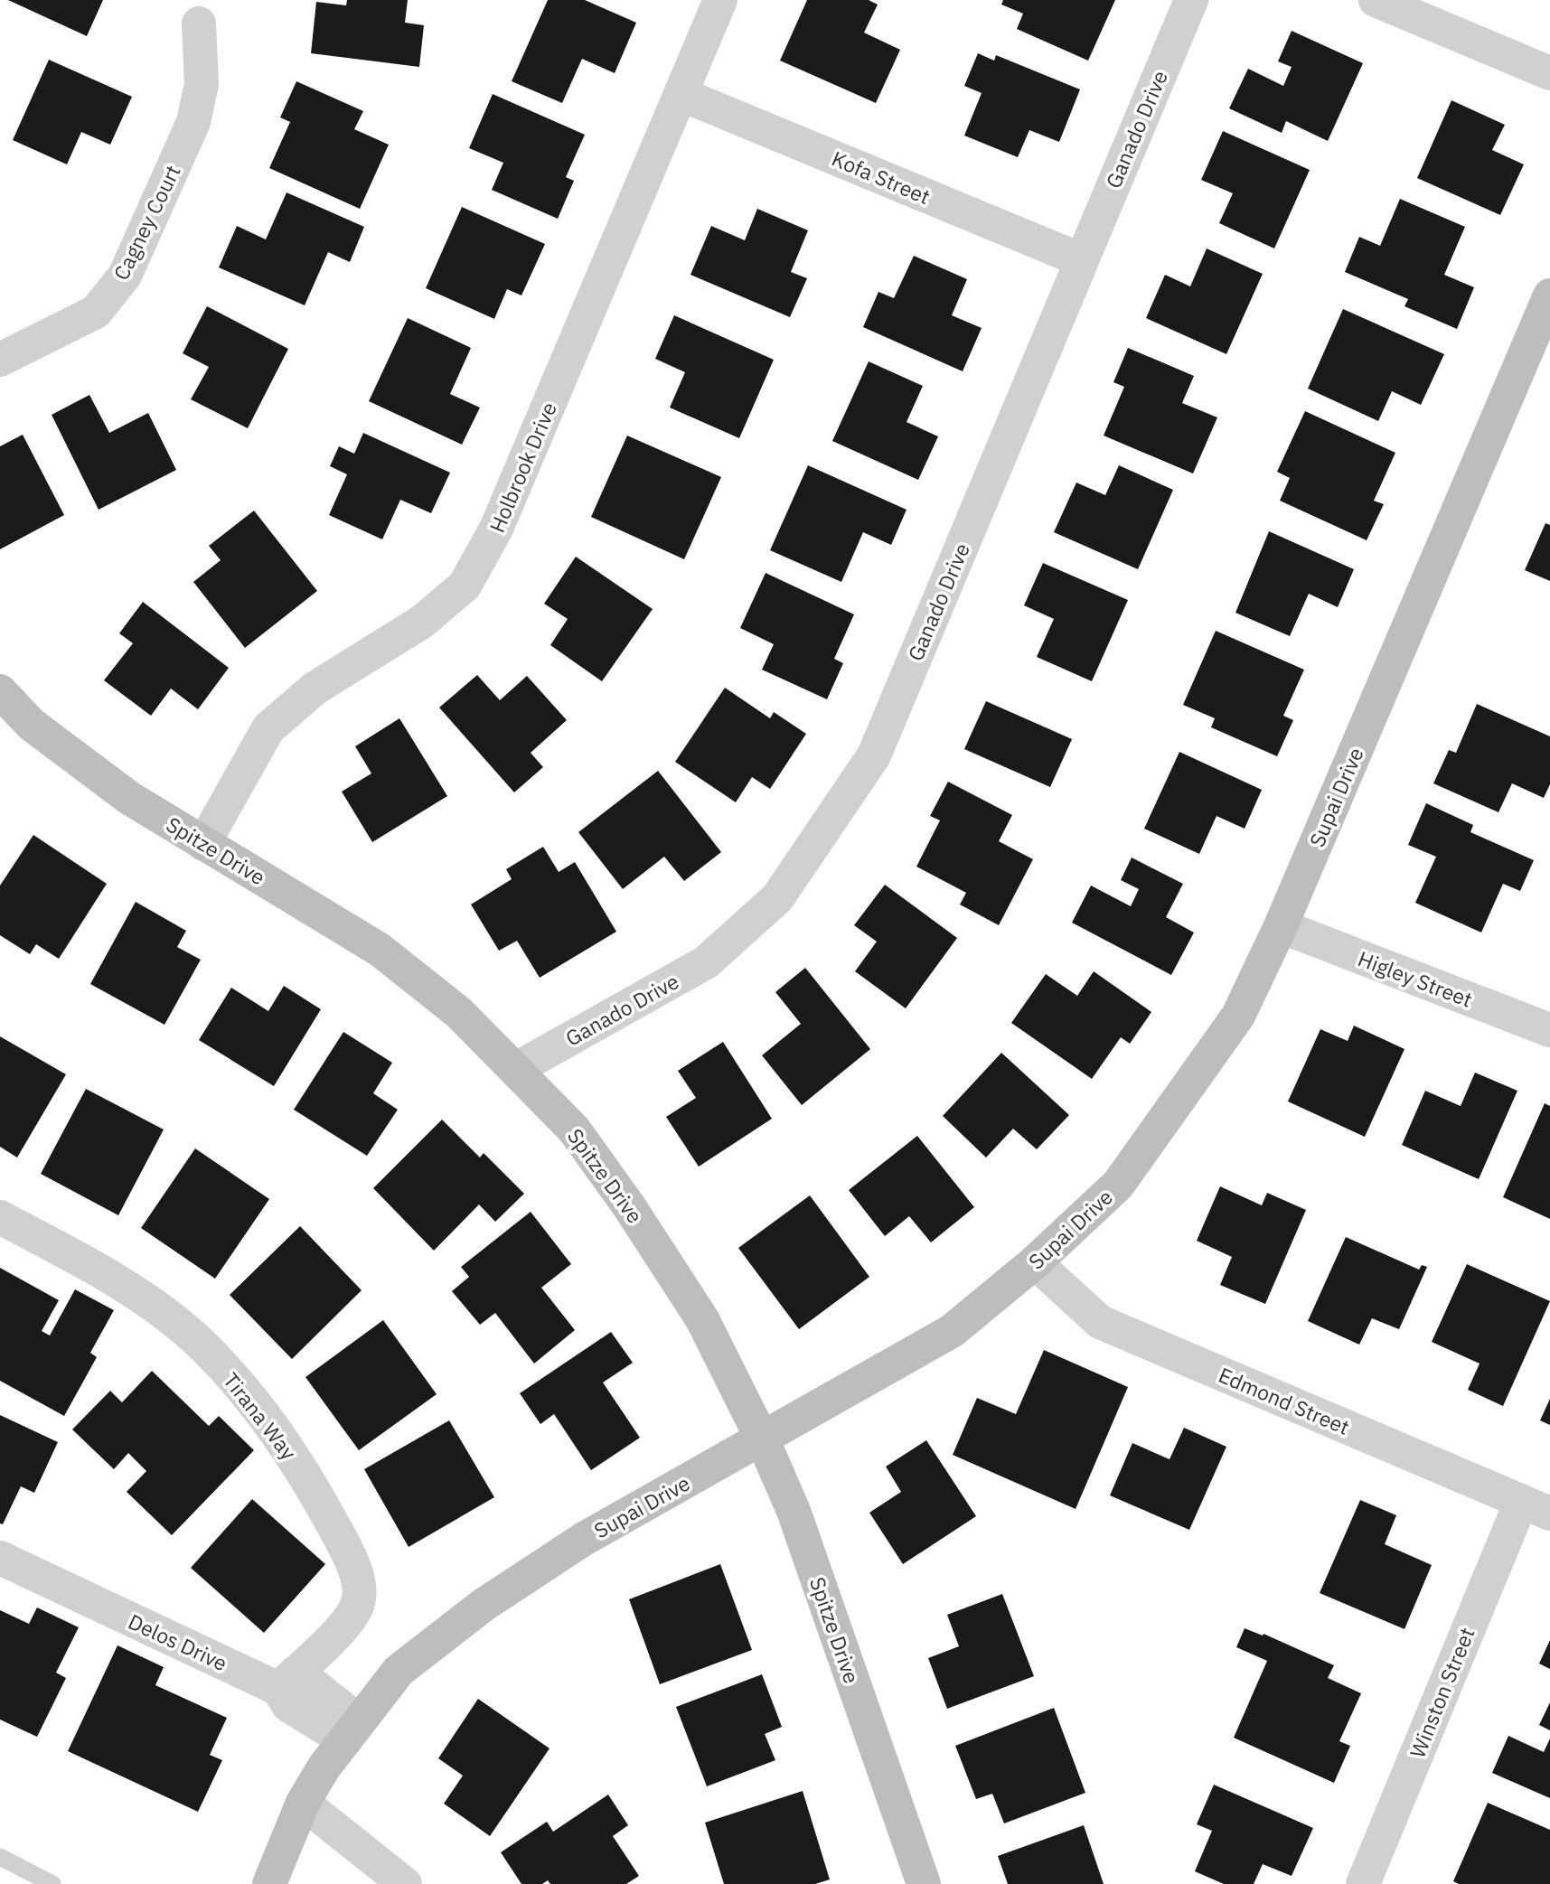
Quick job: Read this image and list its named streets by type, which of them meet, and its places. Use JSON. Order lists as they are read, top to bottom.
{
  "streets": {
    "street": [
      "Ganado Drive",
      "Kofa Street",
      "Cagney Court",
      "Holbrook Drive",
      "Supai Drive",
      "Spitze Drive",
      "Higley Street",
      "Edmond Street",
      "Tirana Way",
      "Delos Drive",
      "Winston Street"
    ]
  },
  "crossings": [
    ["Ganado Drive", "Kofa Street"],
    ["Ganado Drive", "Spitze Drive"],
    ["Kofa Street", "Holbrook Drive"],
    ["Holbrook Drive", "Spitze Drive"],
    ["Supai Drive", "Spitze Drive"],
    ["Supai Drive", "Higley Street"],
    ["Supai Drive", "Edmond Street"],
    ["Supai Drive", "Delos Drive"],
    ["Edmond Street", "Winston Street"],
    ["Tirana Way", "Delos Drive"]
  ]
}
